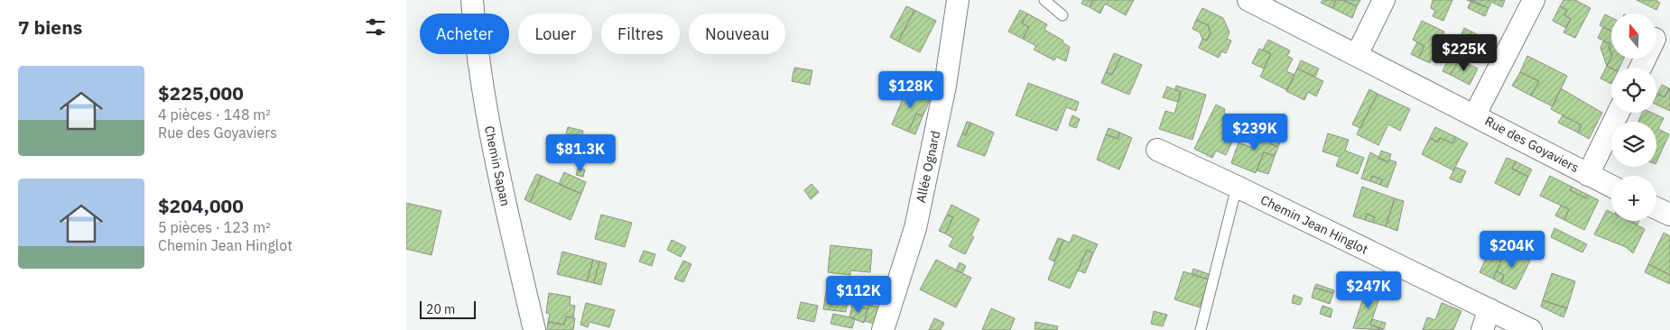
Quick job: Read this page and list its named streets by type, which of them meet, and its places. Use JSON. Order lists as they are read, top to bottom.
{
  "streets": {
    "street": [
      "Rue des Goyaviers",
      "Chemin Sapan",
      "Allée Ognard",
      "Chemin Jean Hinglot"
    ]
  },
  "scale_bar": "20 m",
  "north": "top",
  "page": {
    "heading": "7 biens",
    "map_buttons": "+",
    "chip": [
      "Acheter",
      "Louer",
      "Filtres",
      "Nouveau"
    ],
    "price": [
      "$225K",
      "$128K",
      "$239K",
      "$81.3K",
      "$204K",
      "$247K",
      "$112K"
    ],
    "list": [
      {
        "name": "$225,000",
        "note": "4 pièces · 148 m² · Rue des Goyaviers"
      },
      {
        "name": "$204,000",
        "note": "5 pièces · 123 m² · Chemin Jean Hinglot"
      }
    ],
    "scale": "20 m"
  }
}
